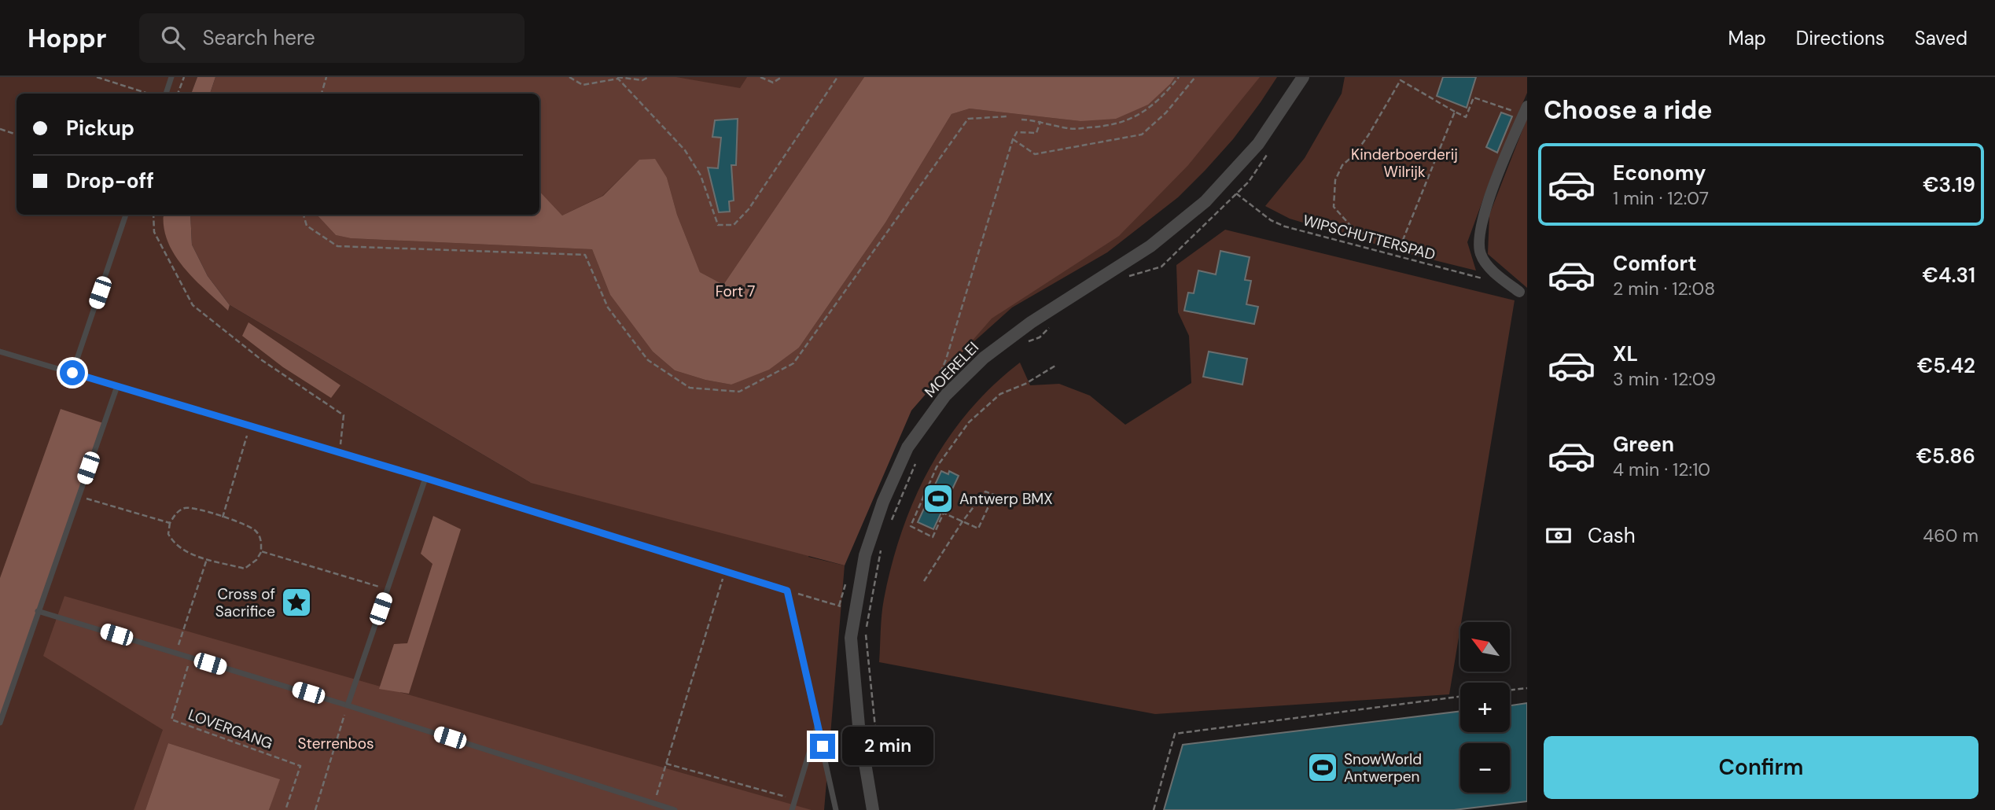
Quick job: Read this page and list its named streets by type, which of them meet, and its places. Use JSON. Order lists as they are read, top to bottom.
{
  "streets": {
    "street": ["MOERELEI"],
    "path": ["WIPSCHUTTERSPAD", "LOVERGANG"]
  },
  "parks": ["Kinderboerderij Wilrijk", "Fort 7", "Sterrenbos"],
  "places": {
    "sports": ["Antwerp BMX", "SnowWorld Antwerpen"],
    "place": ["Cross of Sacrifice"]
  },
  "north": "top left",
  "page": {
    "header": "Hoppr",
    "search": "Search here",
    "nav": ["Map", "Directions", "Saved"],
    "heading": "Choose a ride",
    "banner": ["Pickup", "Drop-off"],
    "list": [
      {
        "name": "Economy",
        "note": "1 min · 12:07",
        "value": "€3.19"
      },
      {
        "name": "Comfort",
        "note": "2 min · 12:08",
        "value": "€4.31"
      },
      {
        "name": "XL",
        "note": "3 min · 12:09",
        "value": "€5.42"
      },
      {
        "name": "Green",
        "note": "4 min · 12:10",
        "value": "€5.86"
      }
    ],
    "pay": ["Cash", "460 m"],
    "map_buttons": ["+", "−"],
    "buttons": "Confirm",
    "bubble": "2 min"
  }
}
